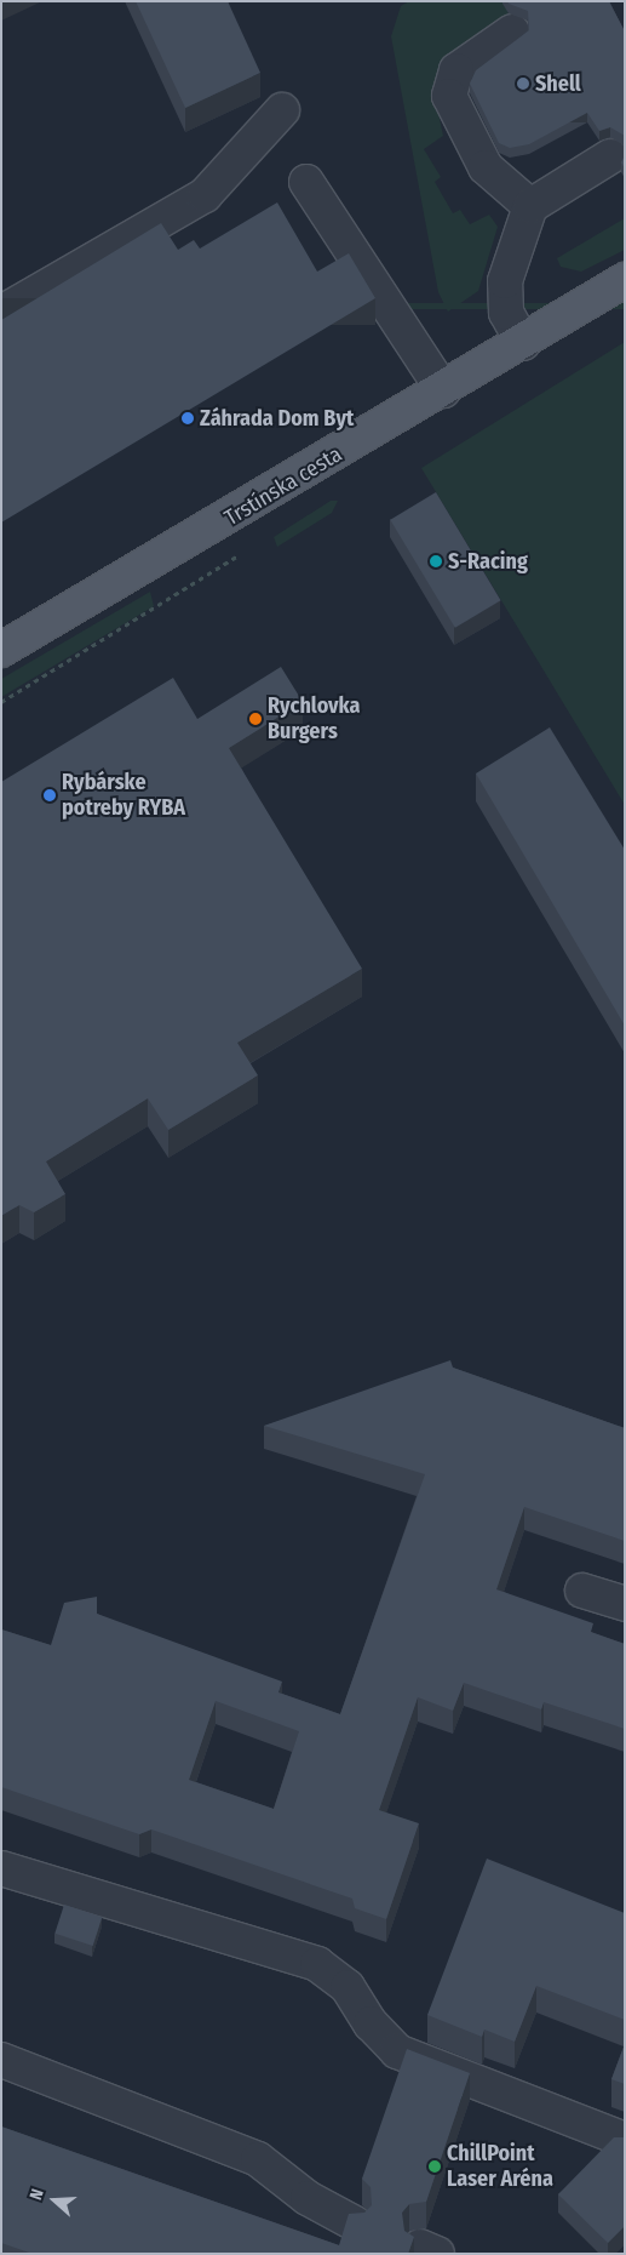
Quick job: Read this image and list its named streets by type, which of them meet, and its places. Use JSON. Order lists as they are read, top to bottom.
{
  "streets": {
    "main road": ["Trstínska cesta"]
  },
  "places": [
    "Shell",
    "Záhrada Dom Byt",
    "S-Racing",
    "Rychlovka Burgers",
    "Rybárske potreby RYBA",
    "ChillPoint Laser Aréna"
  ],
  "north": "left"
}
